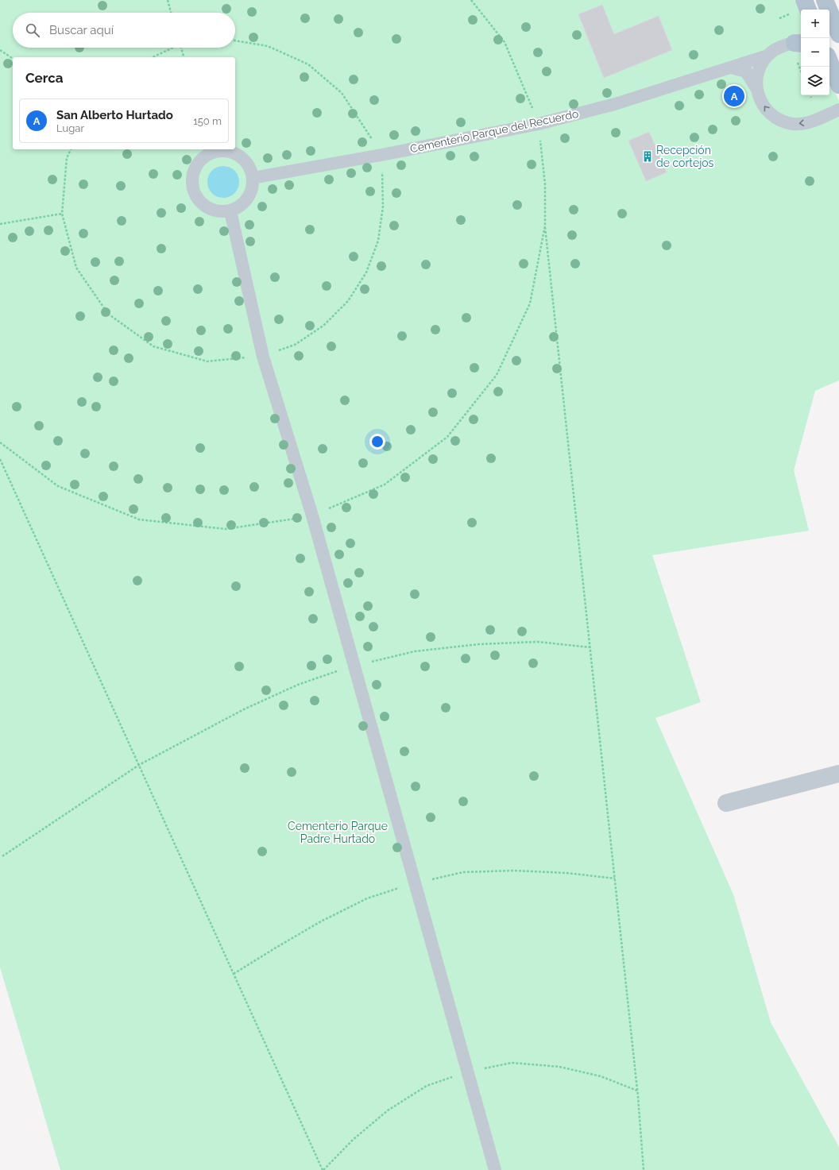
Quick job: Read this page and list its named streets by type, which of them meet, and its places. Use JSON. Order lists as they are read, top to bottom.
{
  "streets": {
    "lane": ["Cementerio Parque del Recuerdo"]
  },
  "parks": ["Cementerio Parque Padre Hurtado"],
  "places": {
    "building": ["Recepción de cortejos"]
  },
  "page": {
    "map_buttons": ["+", "−"],
    "search": "Buscar aquí",
    "heading": "Cerca",
    "pins": "A",
    "list": [
      {
        "mark": "A",
        "name": "San Alberto Hurtado",
        "note": "Lugar",
        "value": "150 m"
      }
    ]
  }
}
